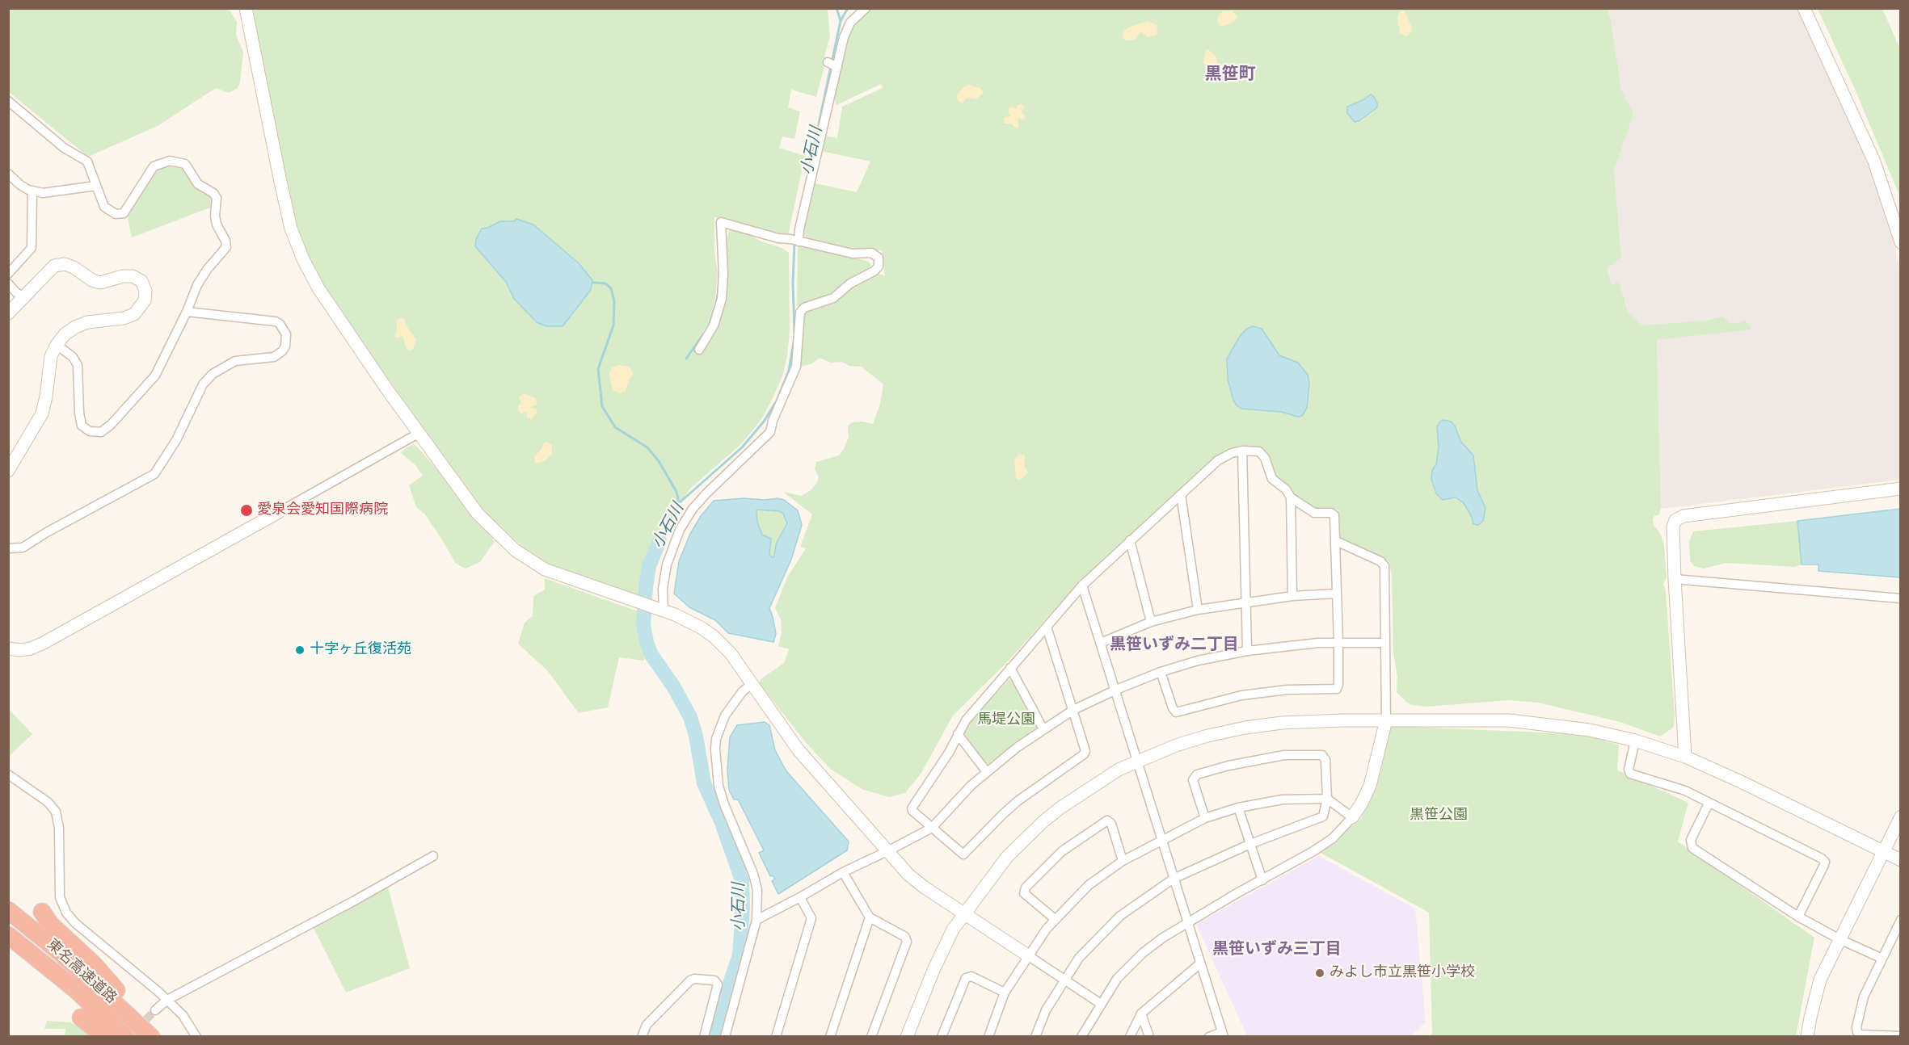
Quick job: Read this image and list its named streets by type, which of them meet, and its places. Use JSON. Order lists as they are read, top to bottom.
{
  "streets": {
    "highway": ["東名高速道路"]
  },
  "districts": ["黒笹町", "黒笹いずみ二丁目", "黒笹いずみ三丁目"],
  "water": ["小石川"],
  "parks": ["馬堤公園", "黒笹公園"],
  "places": ["愛泉会愛知国際病院", "十字ヶ丘復活苑", "みよし市立黒笹小学校"]
}
